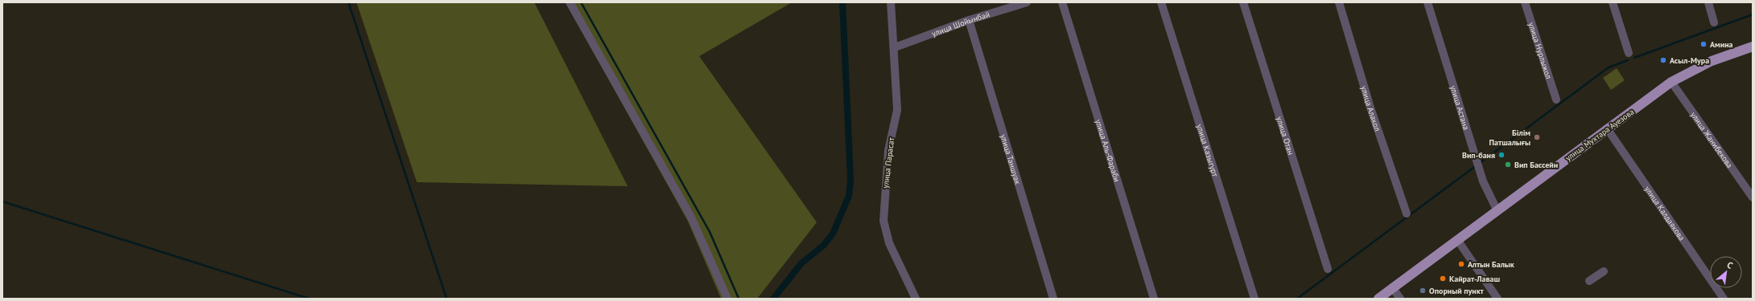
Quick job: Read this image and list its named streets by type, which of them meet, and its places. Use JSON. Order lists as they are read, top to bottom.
{
  "streets": {
    "main road": ["улица Мухтара Ауезова"],
    "street": [
      "улица Шойынбай",
      "улица Нурлыжол",
      "улица Астана",
      "улица Алакол",
      "улица Отан",
      "улица Жанибекова",
      "улица Аль-Фараби",
      "улица Казыгурт",
      "улица Таншуак",
      "улица Парасат",
      "улица Калдаякова"
    ]
  },
  "crossings": [
    ["улица Шойынбай", "улица Таншуак"],
    ["улица Шойынбай", "улица Парасат"],
    ["улица Астана", "улица Мухтара Ауезова"],
    ["улица Мухтара Ауезова", "улица Жанибекова"],
    ["улица Мухтара Ауезова", "улица Калдаякова"]
  ],
  "places": [
    "Амина",
    "Асыл-Мура",
    "Білім Патшалығы",
    "Вип-баня",
    "Вип Бассейн",
    "Алтын Балык",
    "Кайрат-Лаваш",
    "Опорный пункт"
  ],
  "north": "top right"
}
